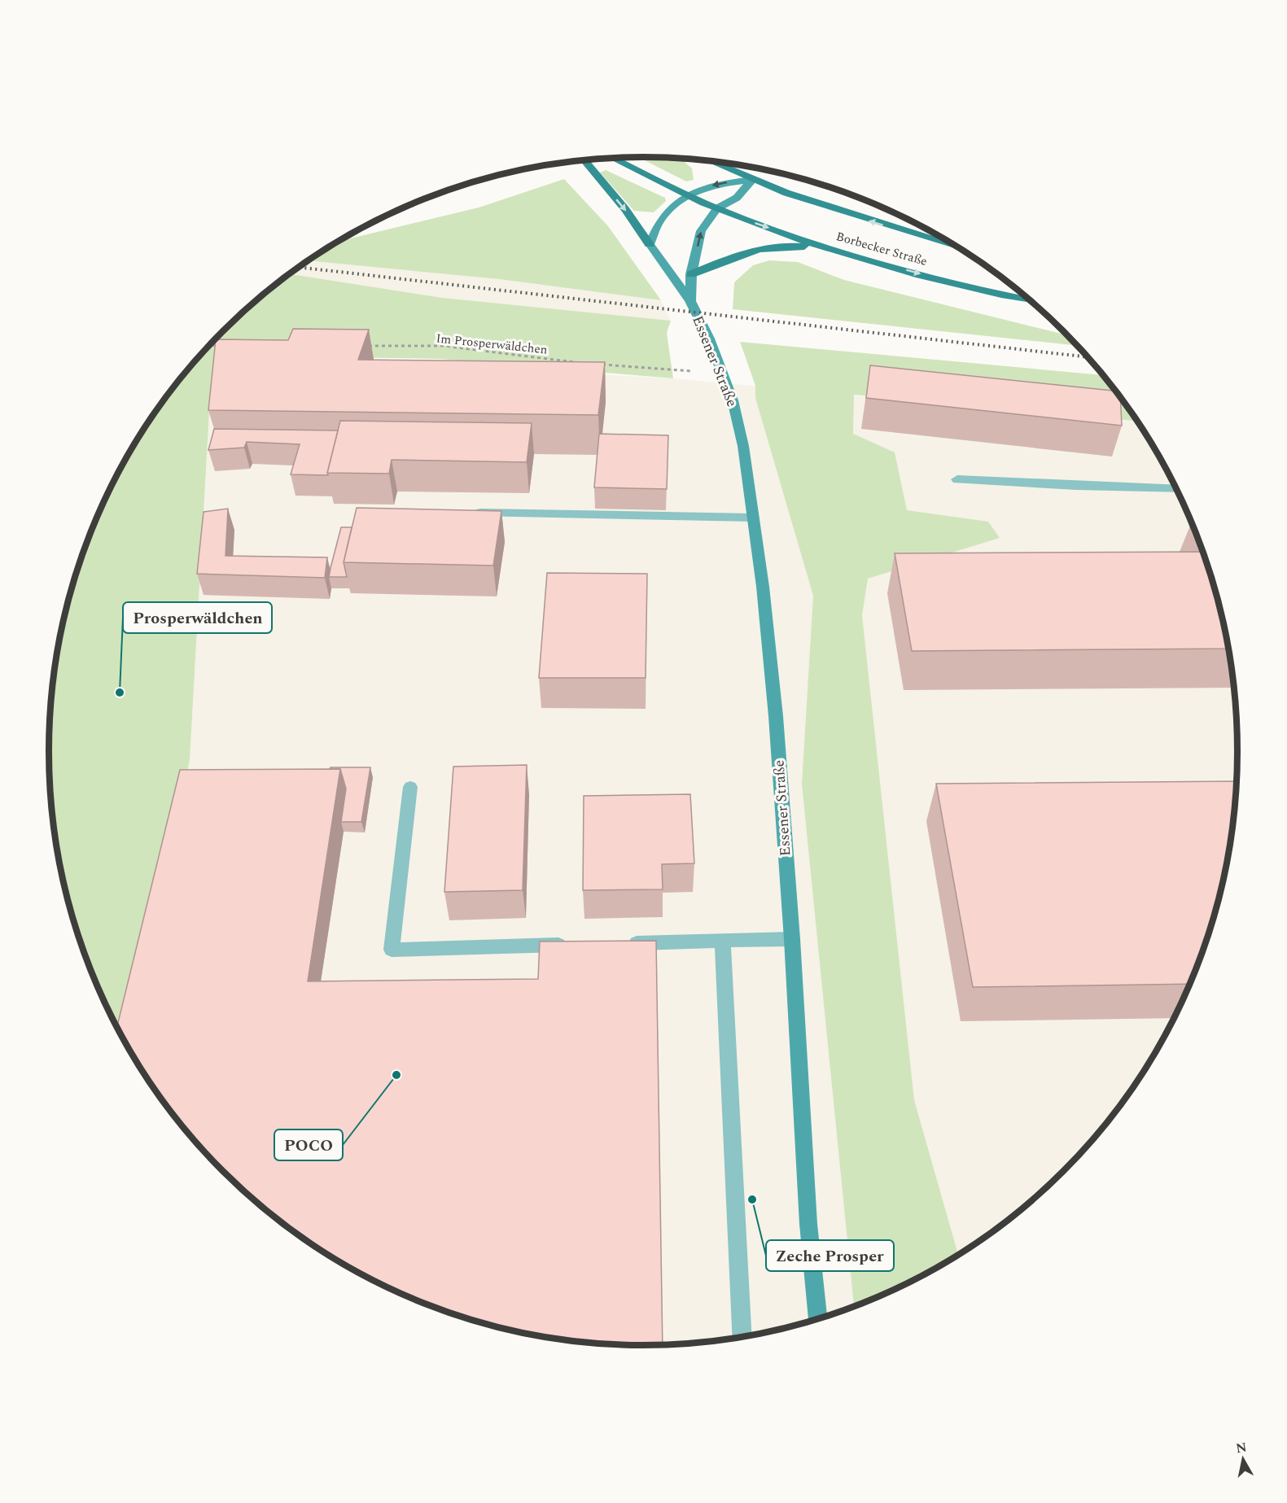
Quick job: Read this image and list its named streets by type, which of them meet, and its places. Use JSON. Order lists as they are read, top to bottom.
{
  "streets": {
    "main road": ["Borbecker Straße", "Essener Straße"],
    "path": ["Im Prosperwäldchen"]
  },
  "crossings": [
    ["Borbecker Straße", "Essener Straße"]
  ],
  "places": ["Prosperwäldchen", "POCO", "Zeche Prosper"],
  "north": "top"
}
